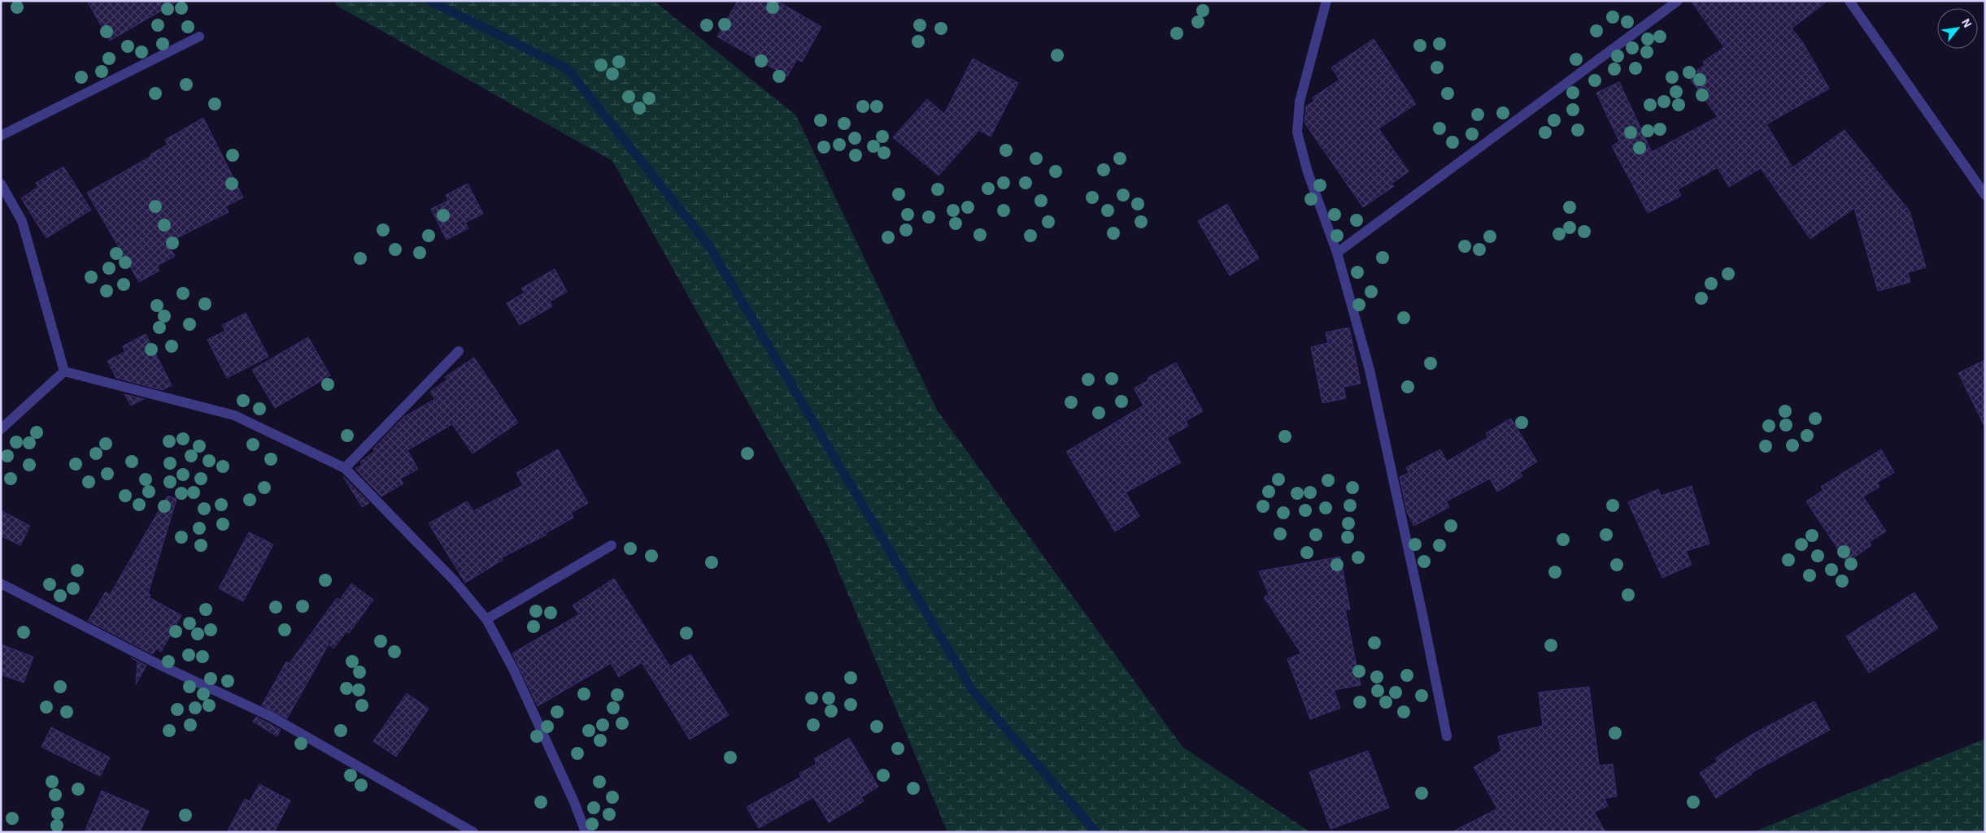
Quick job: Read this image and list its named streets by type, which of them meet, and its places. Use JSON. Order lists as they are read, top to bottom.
{
  "north": "top right"
}
